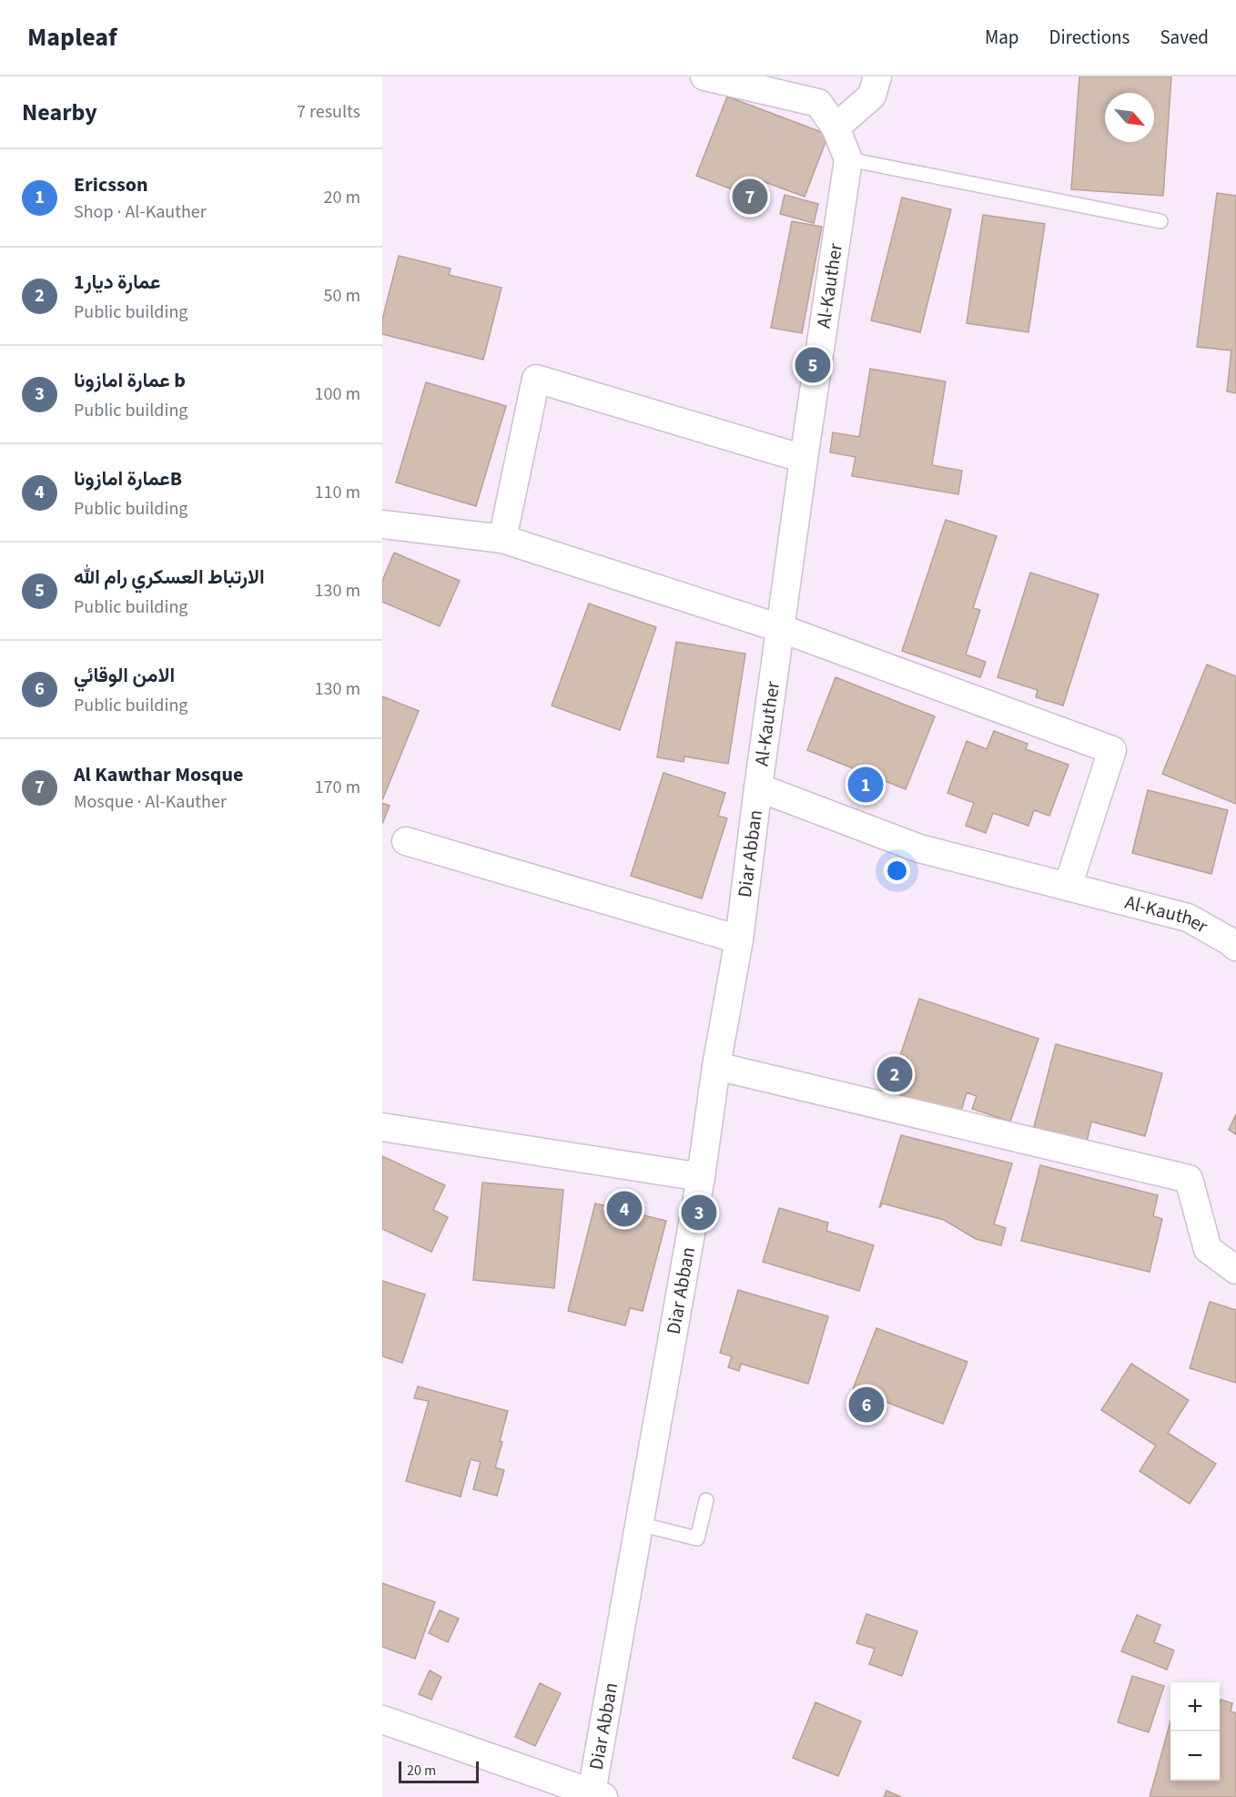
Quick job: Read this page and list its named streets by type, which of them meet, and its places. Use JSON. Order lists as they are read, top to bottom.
{
  "streets": {
    "street": ["Al-Kauther", "Diar Abban"]
  },
  "crossings": [
    ["Al-Kauther", "Diar Abban"]
  ],
  "scale_bar": "20 m",
  "north": "bottom right",
  "page": {
    "header": "Mapleaf",
    "nav": ["Map", "Directions", "Saved"],
    "heading": ["Nearby", "7 results"],
    "list": [
      {
        "mark": "1",
        "name": "Ericsson",
        "note": "Shop · Al-Kauther",
        "value": "20 m"
      },
      {
        "mark": "2",
        "name": "عمارة ديار1",
        "note": "Public building",
        "value": "50 m"
      },
      {
        "mark": "3",
        "name": "عمارة امازونا b",
        "note": "Public building",
        "value": "100 m"
      },
      {
        "mark": "4",
        "name": "عمارة امازوناB",
        "note": "Public building",
        "value": "110 m"
      },
      {
        "mark": "5",
        "name": "الارتباط العسكري رام الله",
        "note": "Public building",
        "value": "130 m"
      },
      {
        "mark": "6",
        "name": "الامن الوقائي",
        "note": "Public building",
        "value": "130 m"
      },
      {
        "mark": "7",
        "name": "Al Kawthar Mosque",
        "note": "Mosque · Al-Kauther",
        "value": "170 m"
      }
    ],
    "pins": [
      "7",
      "5",
      "1",
      "2",
      "4",
      "3",
      "6"
    ],
    "map_buttons": ["+", "−"],
    "scale": "20 m"
  }
}
